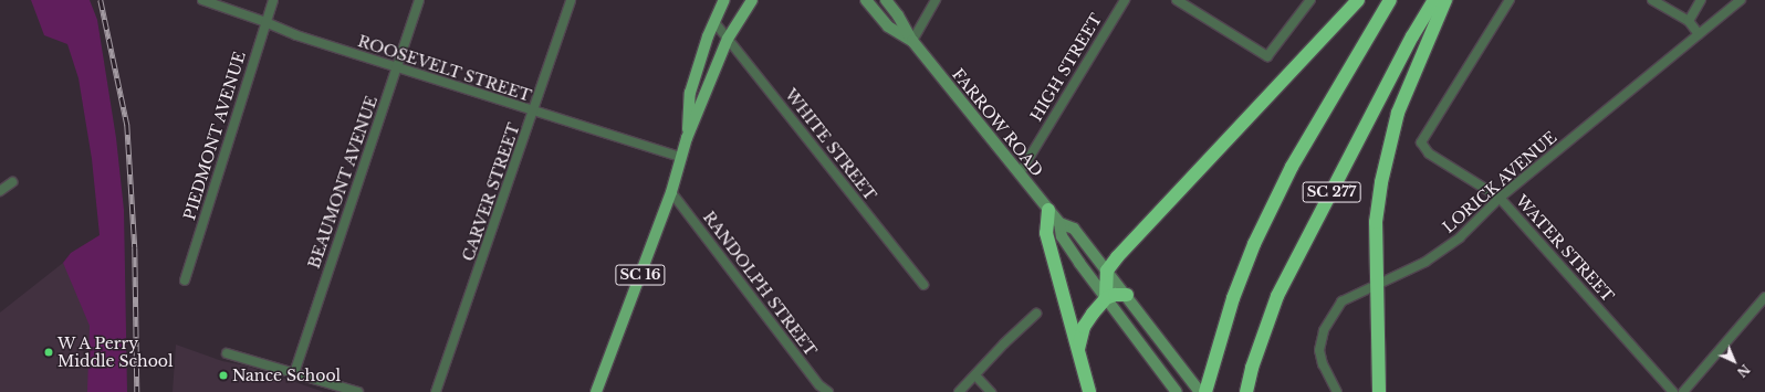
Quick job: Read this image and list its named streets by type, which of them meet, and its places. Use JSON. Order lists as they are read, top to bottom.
{
  "streets": {
    "highway": ["SC 277"],
    "main road": ["FARROW ROAD", "SC 16"],
    "street": [
      "HIGH STREET",
      "ROOSEVELT STREET",
      "PIEDMONT AVENUE",
      "WHITE STREET",
      "BEAUMONT AVENUE",
      "LORICK AVENUE",
      "CARVER STREET",
      "WATER STREET",
      "RANDOLPH STREET"
    ]
  },
  "crossings": [
    ["HIGH STREET", "FARROW ROAD"],
    ["ROOSEVELT STREET", "PIEDMONT AVENUE"],
    ["ROOSEVELT STREET", "BEAUMONT AVENUE"],
    ["ROOSEVELT STREET", "CARVER STREET"],
    ["ROOSEVELT STREET", "SC 16"],
    ["WHITE STREET", "SC 16"],
    ["LORICK AVENUE", "WATER STREET"],
    ["SC 16", "RANDOLPH STREET"]
  ],
  "places": ["W A Perry Middle School", "Nance School"],
  "north": "bottom right"
}
